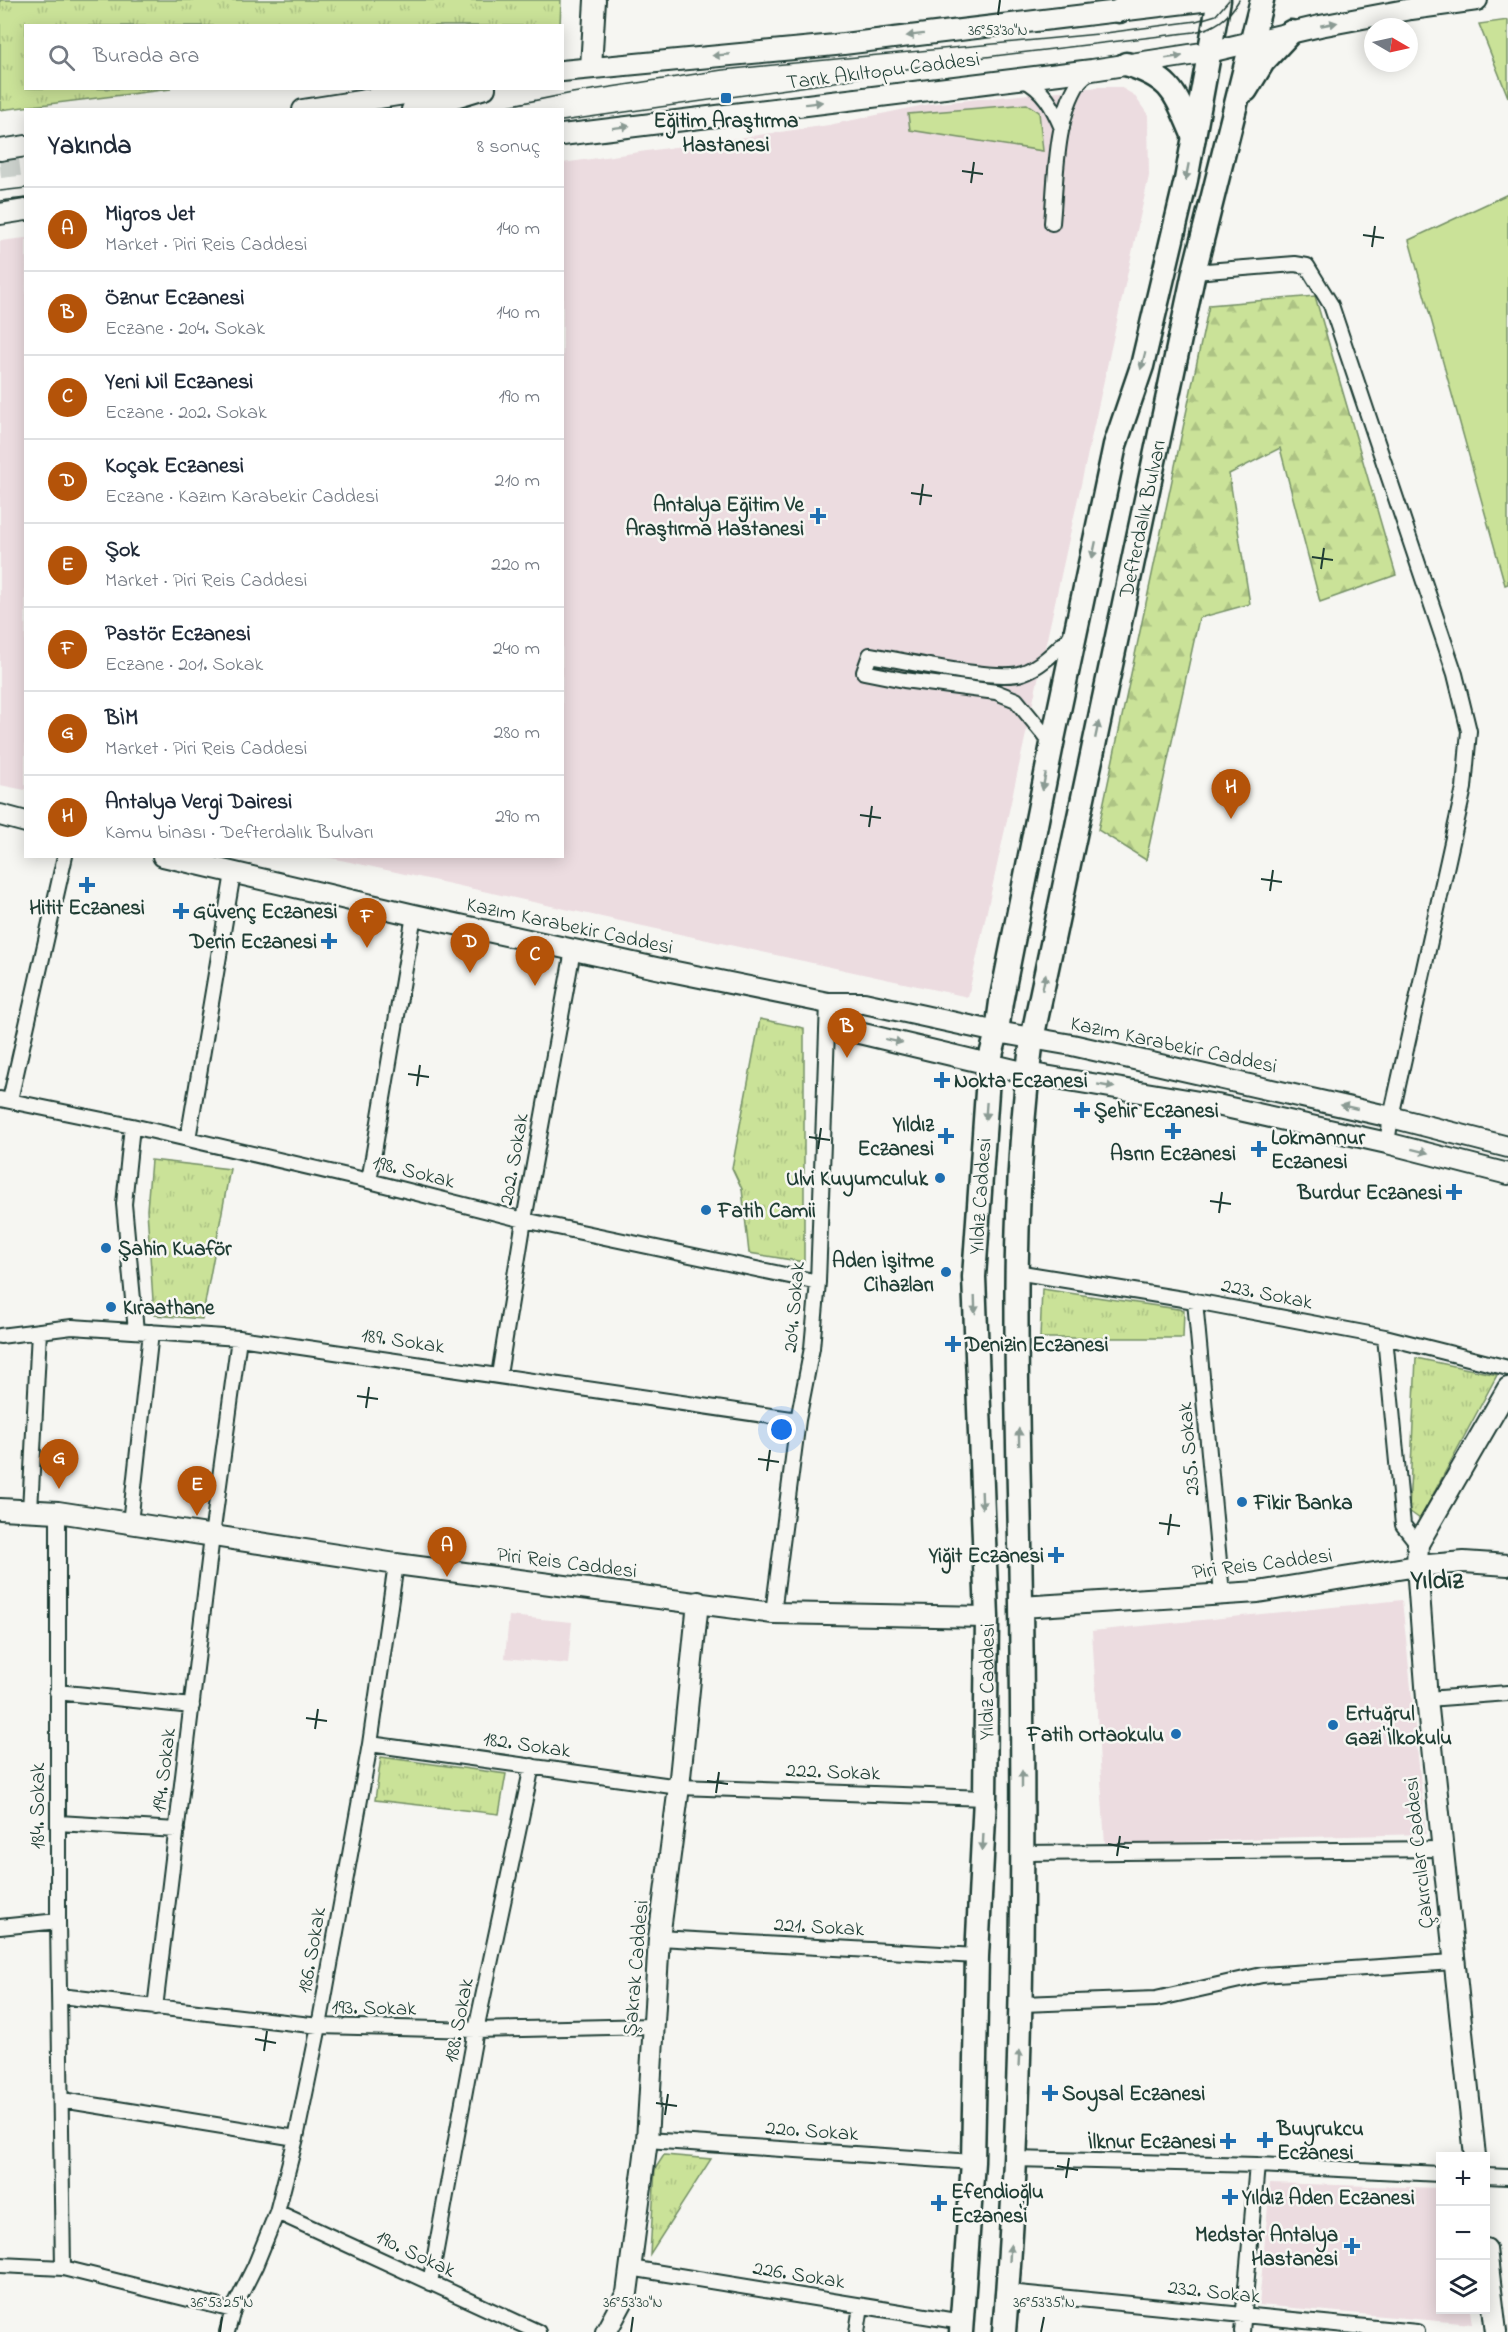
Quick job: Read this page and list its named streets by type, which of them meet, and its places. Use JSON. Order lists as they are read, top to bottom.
{
  "streets": {
    "main road": ["Defterdalık Bulvarı", "Yıldız Caddesi"],
    "street": [
      "Tarık Akıltopu Caddesi",
      "Kazım Karabekir Caddesi",
      "202. Sokak",
      "198. Sokak",
      "223. Sokak",
      "204. Sokak",
      "189. Sokak",
      "235. Sokak",
      "Piri Reis Caddesi",
      "182. Sokak",
      "194. Sokak",
      "222. Sokak",
      "184. Sokak",
      "Çakırcılar Caddesi",
      "221. Sokak",
      "186. Sokak",
      "Şakrak Caddesi",
      "193. Sokak",
      "188. Sokak",
      "220. Sokak",
      "190. Sokak",
      "226. Sokak",
      "232. Sokak"
    ]
  },
  "crossings": [
    ["Tarık Akıltopu Caddesi", "Defterdalık Bulvarı"],
    ["Defterdalık Bulvarı", "Kazım Karabekir Caddesi"],
    ["Defterdalık Bulvarı", "Yıldız Caddesi"],
    ["Kazım Karabekir Caddesi", "202. Sokak"],
    ["Kazım Karabekir Caddesi", "Yıldız Caddesi"],
    ["Kazım Karabekir Caddesi", "204. Sokak"],
    ["202. Sokak", "198. Sokak"],
    ["202. Sokak", "189. Sokak"],
    ["198. Sokak", "204. Sokak"],
    ["Yıldız Caddesi", "223. Sokak"],
    ["Yıldız Caddesi", "Piri Reis Caddesi"],
    ["Yıldız Caddesi", "222. Sokak"],
    ["Yıldız Caddesi", "221. Sokak"],
    ["Yıldız Caddesi", "220. Sokak"],
    ["Yıldız Caddesi", "226. Sokak"],
    ["Yıldız Caddesi", "232. Sokak"],
    ["223. Sokak", "235. Sokak"],
    ["204. Sokak", "189. Sokak"],
    ["204. Sokak", "Piri Reis Caddesi"],
    ["189. Sokak", "194. Sokak"],
    ["235. Sokak", "Piri Reis Caddesi"],
    ["Piri Reis Caddesi", "194. Sokak"],
    ["Piri Reis Caddesi", "184. Sokak"],
    ["Piri Reis Caddesi", "Çakırcılar Caddesi"],
    ["Piri Reis Caddesi", "186. Sokak"],
    ["Piri Reis Caddesi", "Şakrak Caddesi"],
    ["182. Sokak", "222. Sokak"],
    ["182. Sokak", "186. Sokak"],
    ["182. Sokak", "Şakrak Caddesi"],
    ["182. Sokak", "188. Sokak"],
    ["194. Sokak", "193. Sokak"],
    ["222. Sokak", "Şakrak Caddesi"],
    ["184. Sokak", "193. Sokak"],
    ["221. Sokak", "Şakrak Caddesi"],
    ["186. Sokak", "193. Sokak"],
    ["186. Sokak", "190. Sokak"],
    ["Şakrak Caddesi", "193. Sokak"],
    ["Şakrak Caddesi", "220. Sokak"],
    ["Şakrak Caddesi", "226. Sokak"],
    ["193. Sokak", "188. Sokak"],
    ["188. Sokak", "190. Sokak"]
  ],
  "districts": ["Yıldız"],
  "places": {
    "transit": ["Eğitim Araştırma Hastanesi"],
    "health": [
      "Antalya Eğitim Ve Araştırma Hastanesi",
      "Hitit Eczanesi",
      "Güvenç Eczanesi",
      "Derin Eczanesi",
      "Nokta Eczanesi",
      "Şehir Eczanesi",
      "Asrın Eczanesi",
      "Yıldız Eczanesi",
      "Lokmannur Eczanesi",
      "Burdur Eczanesi",
      "Denizin Eczanesi",
      "Yiğit Eczanesi",
      "Soysal Eczanesi",
      "Buyrukcu Eczanesi",
      "İlknur Eczanesi",
      "Yıldız Aden Eczanesi",
      "Efendioğlu Eczanesi",
      "Medstar Antalya Hastanesi"
    ],
    "other": [
      "Ulvi Kuyumculuk",
      "Fatih Camii",
      "Şahin Kuaför",
      "Aden İşitme Cihazları",
      "Kıraathane",
      "Fikir Banka",
      "Ertuğrul Gazi İlkokulu",
      "Fatih Ortaokulu"
    ]
  },
  "north": "right",
  "page": {
    "search": "Burada ara",
    "heading": ["Yakında", "8 sonuç"],
    "list": [
      {
        "mark": "A",
        "name": "Migros Jet",
        "note": "Market · Piri Reis Caddesi",
        "value": "140 m"
      },
      {
        "mark": "B",
        "name": "Öznur Eczanesi",
        "note": "Eczane · 204. Sokak",
        "value": "140 m"
      },
      {
        "mark": "C",
        "name": "Yeni Nil Eczanesi",
        "note": "Eczane · 202. Sokak",
        "value": "190 m"
      },
      {
        "mark": "D",
        "name": "Koçak Eczanesi",
        "note": "Eczane · Kazım Karabekir Caddesi",
        "value": "210 m"
      },
      {
        "mark": "E",
        "name": "Şok",
        "note": "Market · Piri Reis Caddesi",
        "value": "220 m"
      },
      {
        "mark": "F",
        "name": "Pastör Eczanesi",
        "note": "Eczane · 201. Sokak",
        "value": "240 m"
      },
      {
        "mark": "G",
        "name": "BİM",
        "note": "Market · Piri Reis Caddesi",
        "value": "280 m"
      },
      {
        "mark": "H",
        "name": "Antalya Vergi Dairesi",
        "note": "Kamu binası · Defterdalık Bulvarı",
        "value": "290 m"
      }
    ],
    "pins": [
      "H",
      "F",
      "D",
      "C",
      "B",
      "G",
      "E",
      "A"
    ],
    "map_buttons": ["+", "−"]
  },
  "coordinates": ["36°53'30\"N", "36°53'25\"N", "36°53'35\"N"]
}
